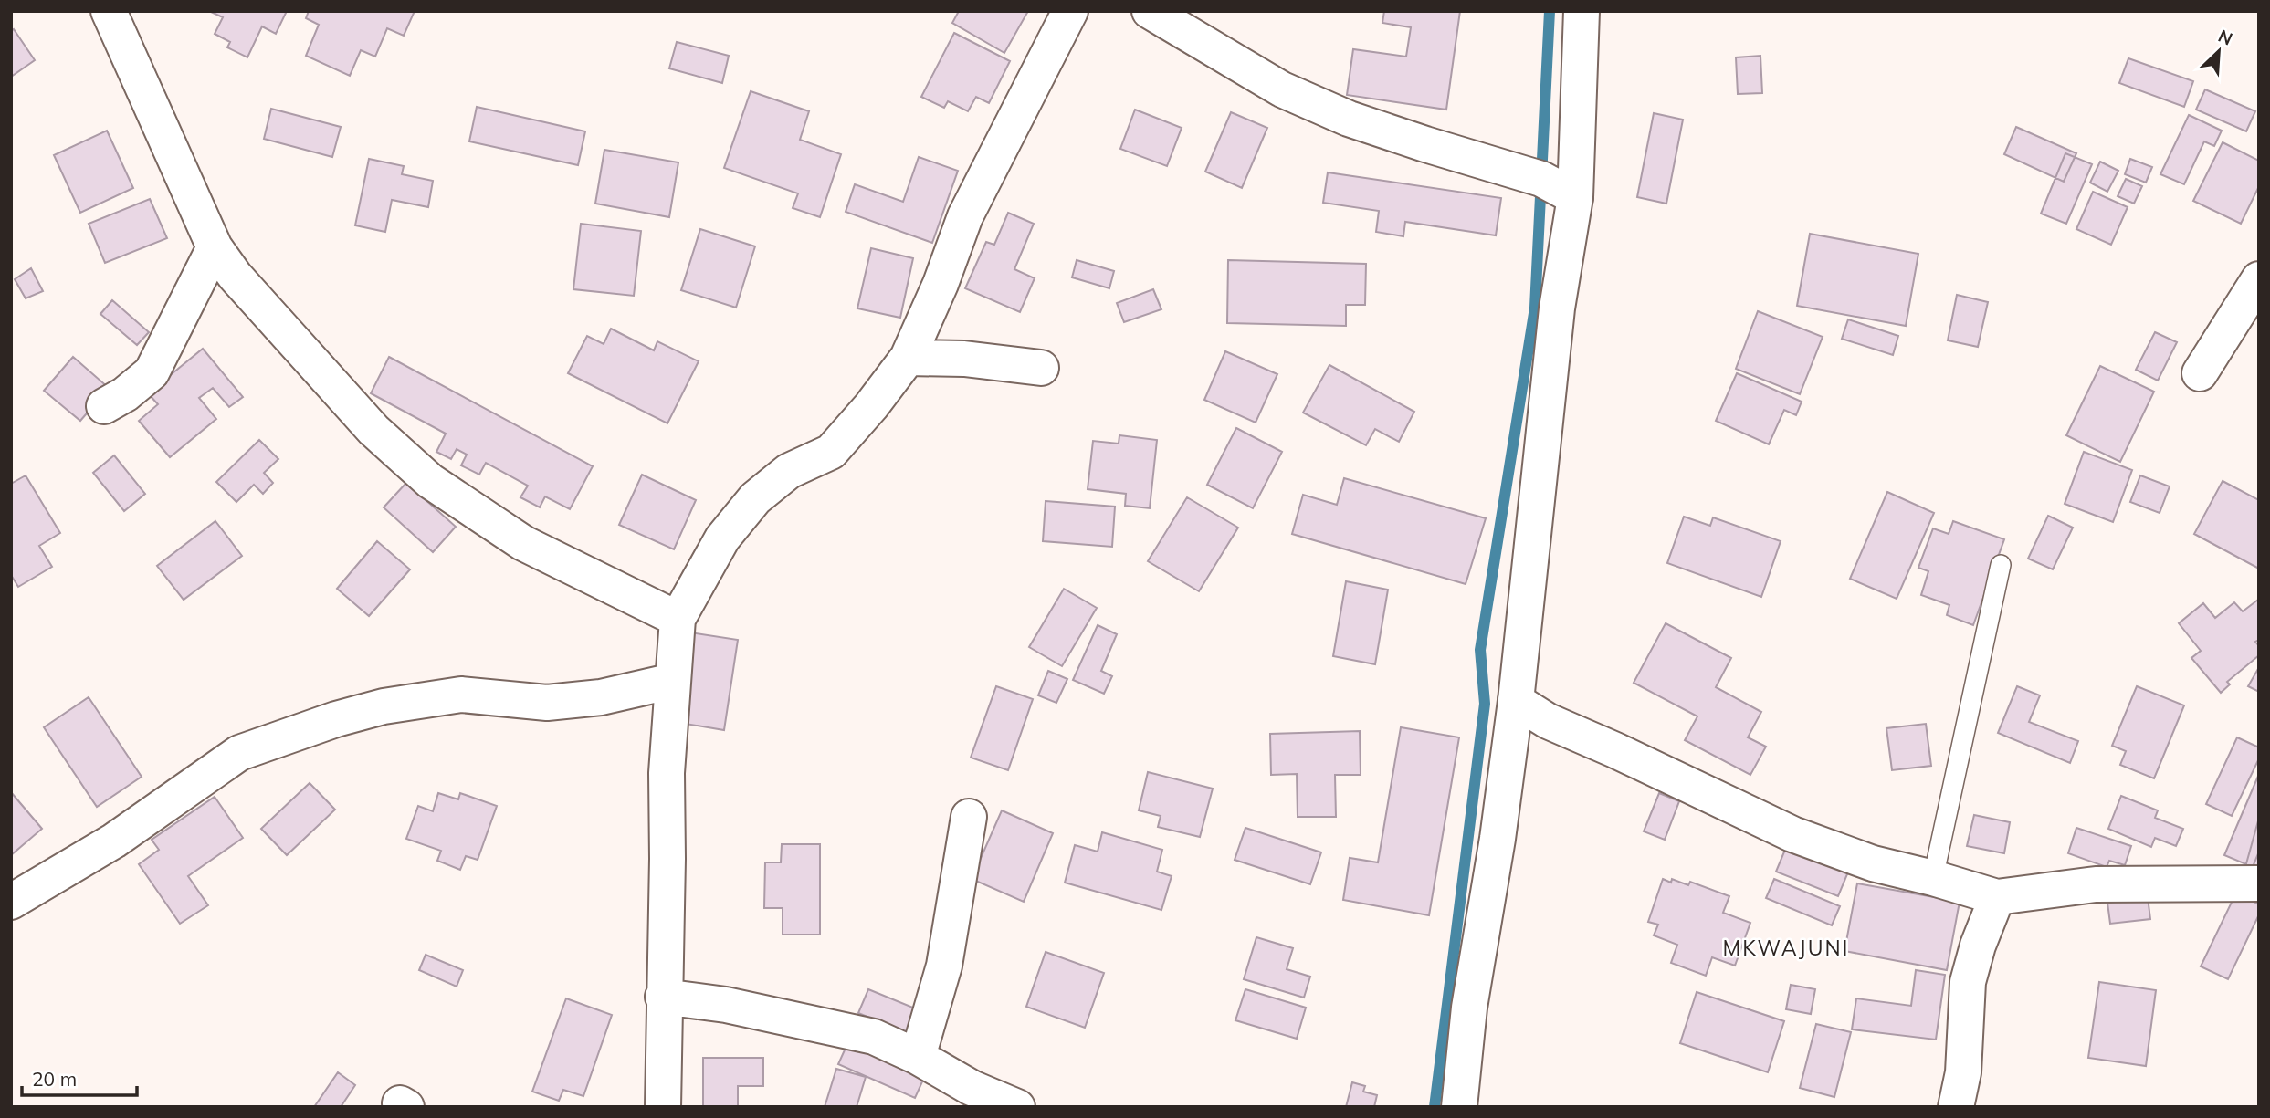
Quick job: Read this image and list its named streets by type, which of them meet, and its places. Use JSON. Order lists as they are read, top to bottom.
{
  "districts": ["MKWAJUNI"],
  "scale_bar": "20 m",
  "north": "top right"
}
